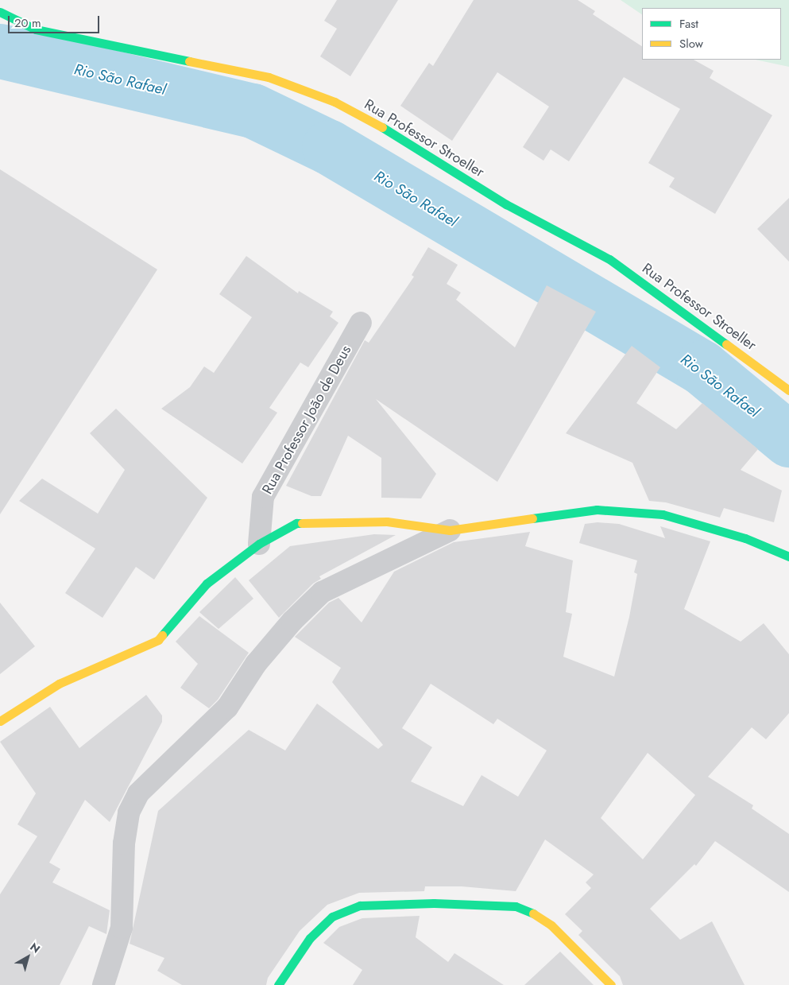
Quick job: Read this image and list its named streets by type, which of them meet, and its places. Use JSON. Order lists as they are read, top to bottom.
{
  "streets": {
    "street": ["Rua Professor Stroeller", "Rua Professor João de Deus"]
  },
  "water": ["Rio São Rafael"],
  "legend": ["Fast", "Slow"],
  "scale_bar": "20 m",
  "north": "top right"
}
